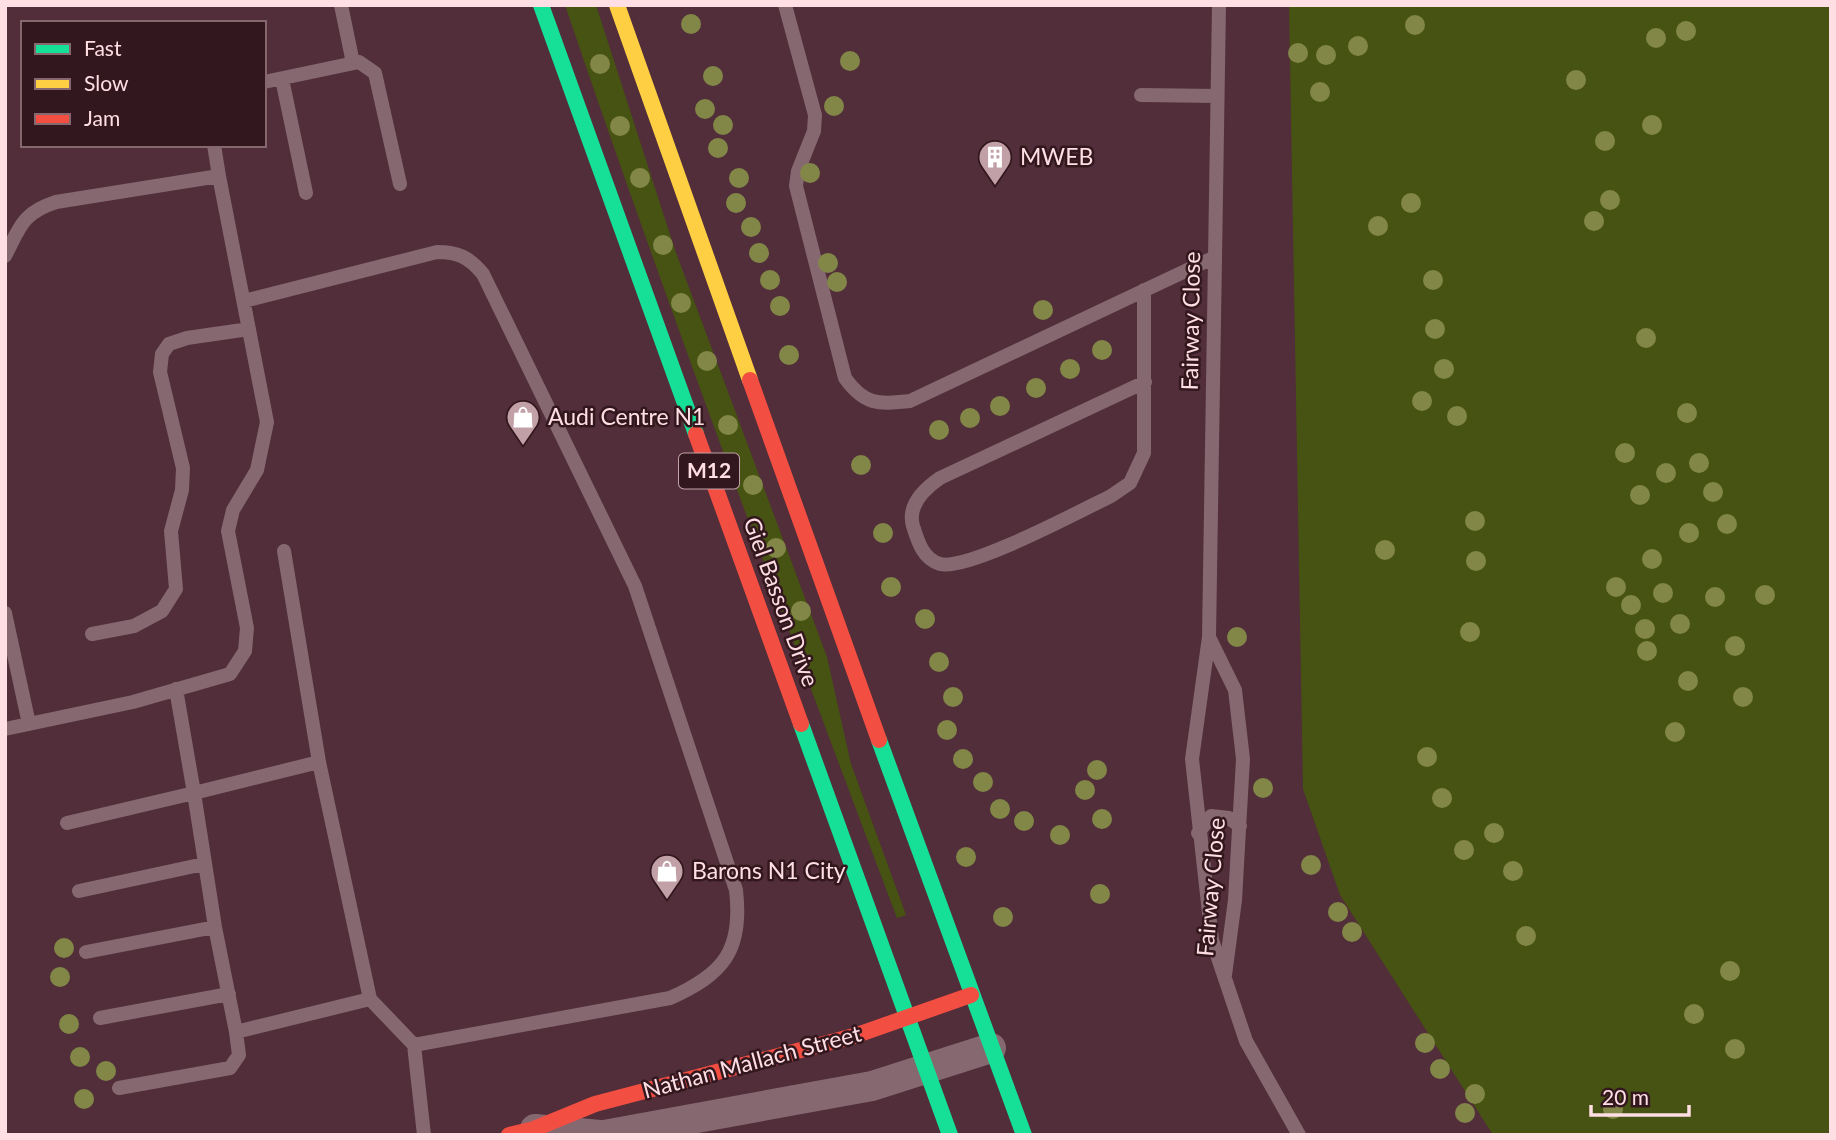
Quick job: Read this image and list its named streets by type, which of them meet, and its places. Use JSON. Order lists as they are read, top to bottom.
{
  "streets": {
    "main road": ["M12", "Giel Basson Drive", "Nathan Mallach Street"],
    "lane": ["Fairway Close"]
  },
  "crossings": [
    ["Giel Basson Drive", "Nathan Mallach Street"]
  ],
  "places": {
    "building": ["MWEB"],
    "shop": ["Audi Centre N1", "Barons N1 City"]
  },
  "legend": ["Fast", "Slow", "Jam"],
  "scale_bar": "20 m"
}
